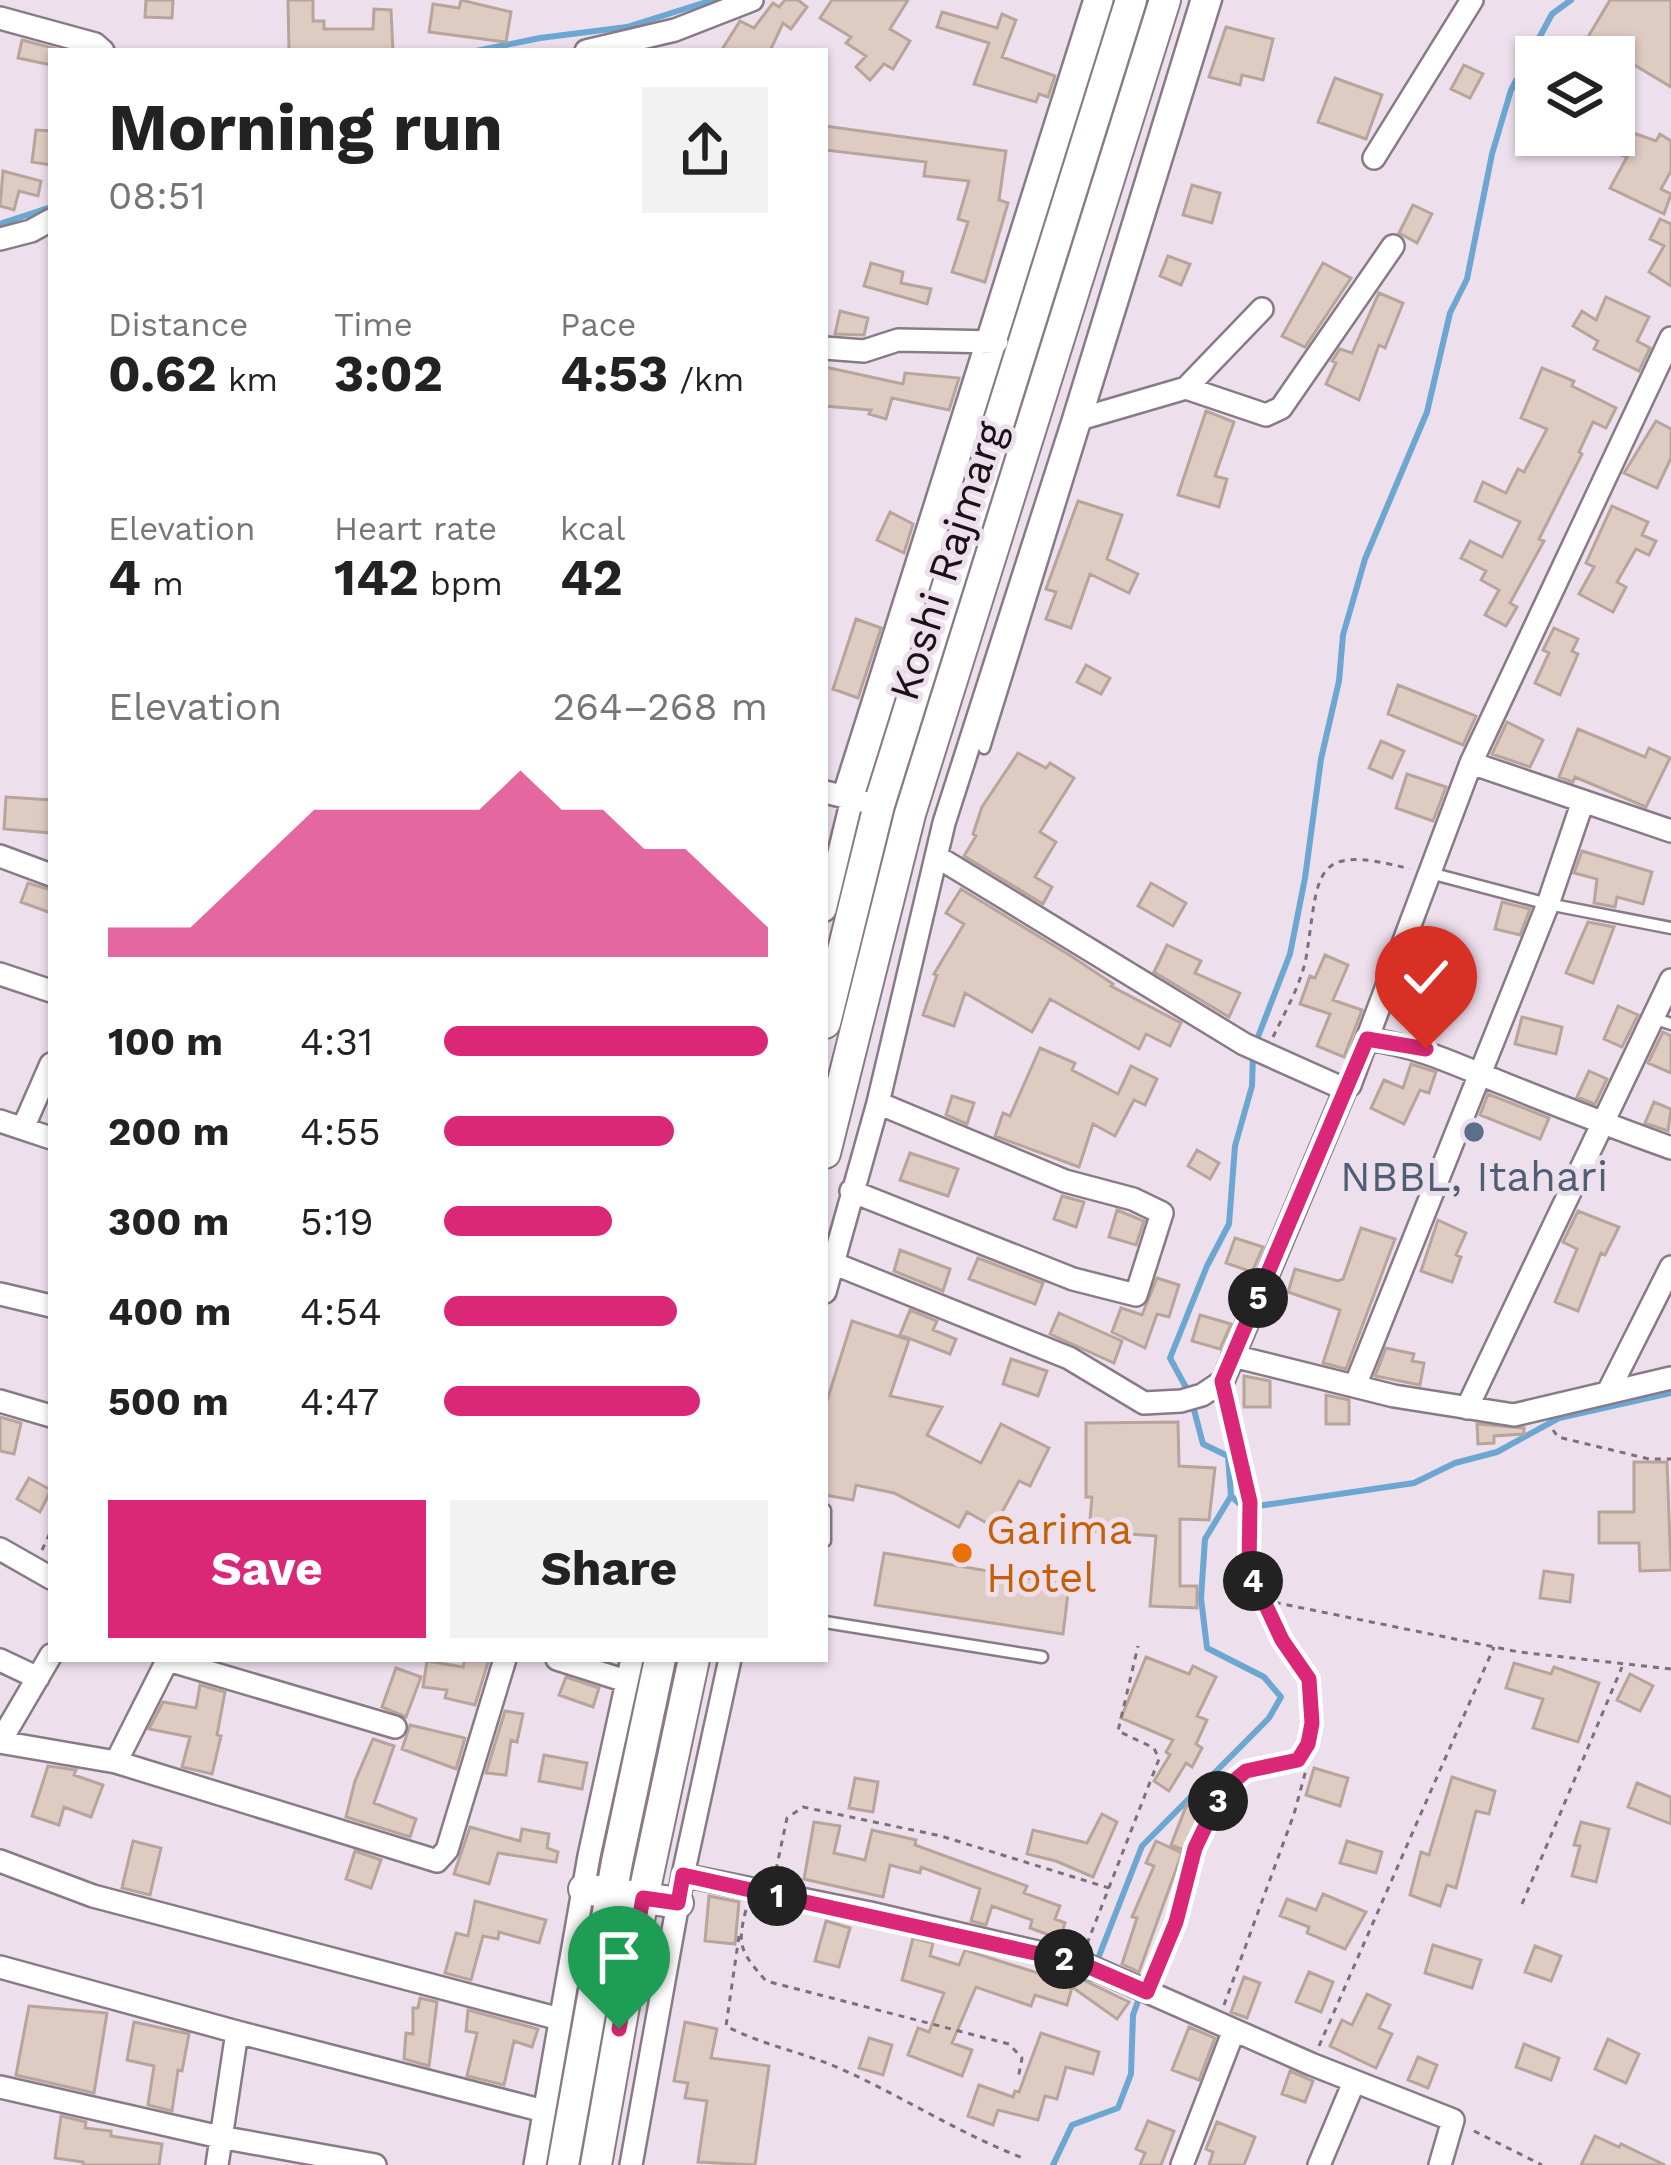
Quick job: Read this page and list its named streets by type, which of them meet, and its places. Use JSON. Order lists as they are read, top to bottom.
{
  "streets": {
    "main road": ["Koshi Rajmarg"]
  },
  "places": ["NBBL, Itahari", "Garima Hotel"],
  "page": {
    "heading": ["Morning run", "08:51"],
    "stats": [
      ["Distance", "0.62 km"],
      ["Time", "3:02"],
      ["Pace", "4:53 /km"],
      ["Elevation", "4 m"],
      ["Heart rate", "142 bpm"],
      ["kcal", "42"]
    ],
    "chart": ["Elevation", "264–268 m"],
    "list": [
      {
        "name": "100 m",
        "note": "4:31"
      },
      {
        "name": "200 m",
        "note": "4:55"
      },
      {
        "name": "300 m",
        "note": "5:19"
      },
      {
        "name": "400 m",
        "note": "4:54"
      },
      {
        "name": "500 m",
        "note": "4:47"
      }
    ],
    "pins": [
      "5",
      "4",
      "3",
      "1",
      "2"
    ],
    "buttons": ["Save", "Share"]
  }
}
